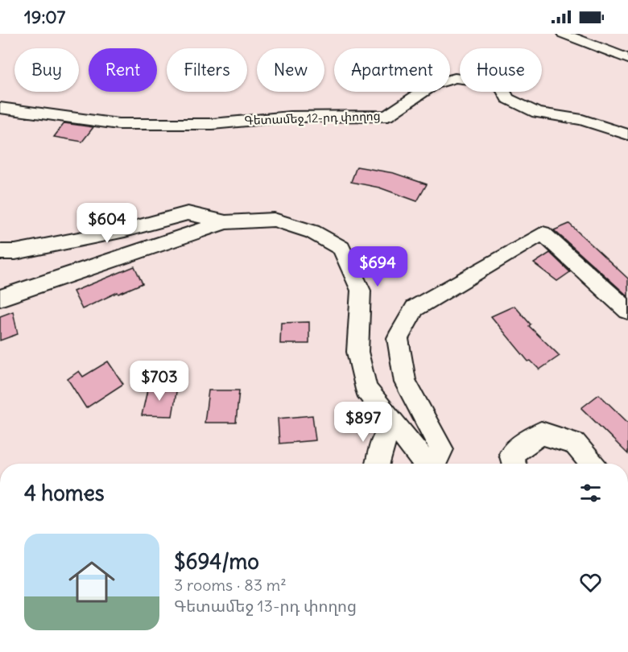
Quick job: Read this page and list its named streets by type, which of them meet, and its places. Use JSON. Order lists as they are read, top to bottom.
{
  "streets": {
    "street": ["Գետամեջ 12-րդ փողոց"]
  },
  "page": {
    "status": "19:07",
    "chip": [
      "Buy",
      "Rent",
      "Filters",
      "New",
      "Apartment",
      "House"
    ],
    "price": [
      "$604",
      "$694",
      "$703",
      "$897"
    ],
    "heading": "4 homes",
    "list": [
      {
        "name": "$694/mo",
        "note": "3 rooms · 83 m² · Գետամեջ 13-րդ փողոց"
      }
    ]
  }
}
